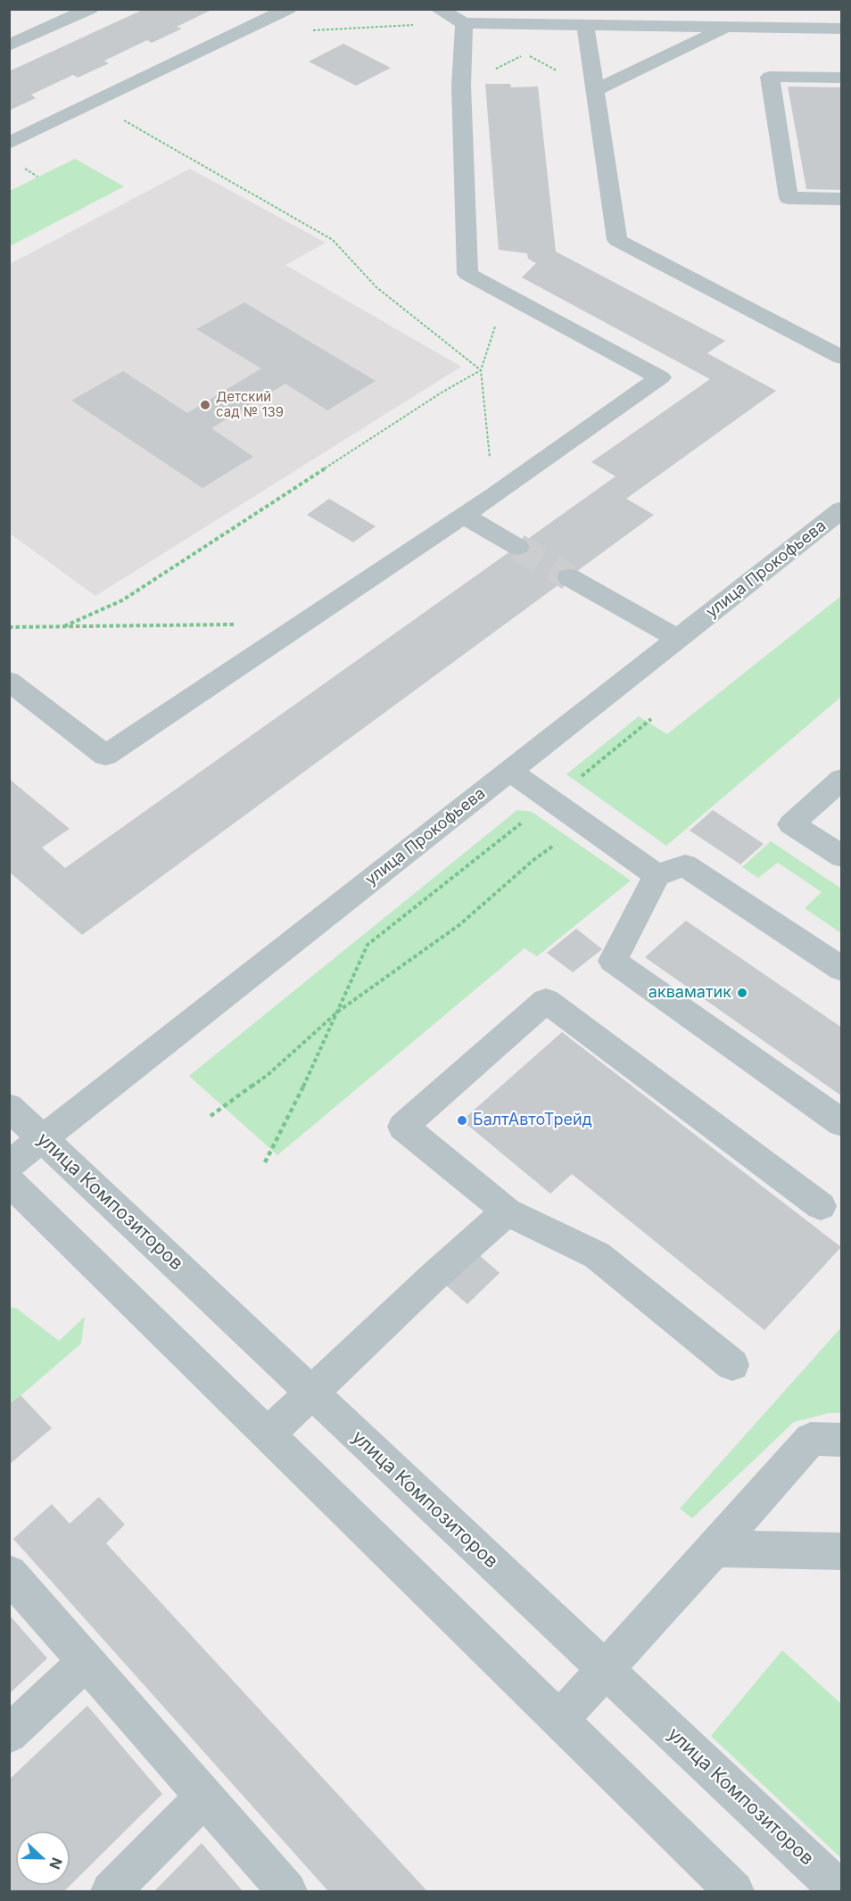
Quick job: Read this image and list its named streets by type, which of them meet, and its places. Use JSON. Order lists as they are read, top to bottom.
{
  "streets": {
    "street": ["улица Прокофьева", "улица Композиторов"]
  },
  "crossings": [
    ["улица Прокофьева", "улица Композиторов"]
  ],
  "places": ["Детский сад № 139", "акваматик", "БалтАвтоТрейд"],
  "north": "right"
}
